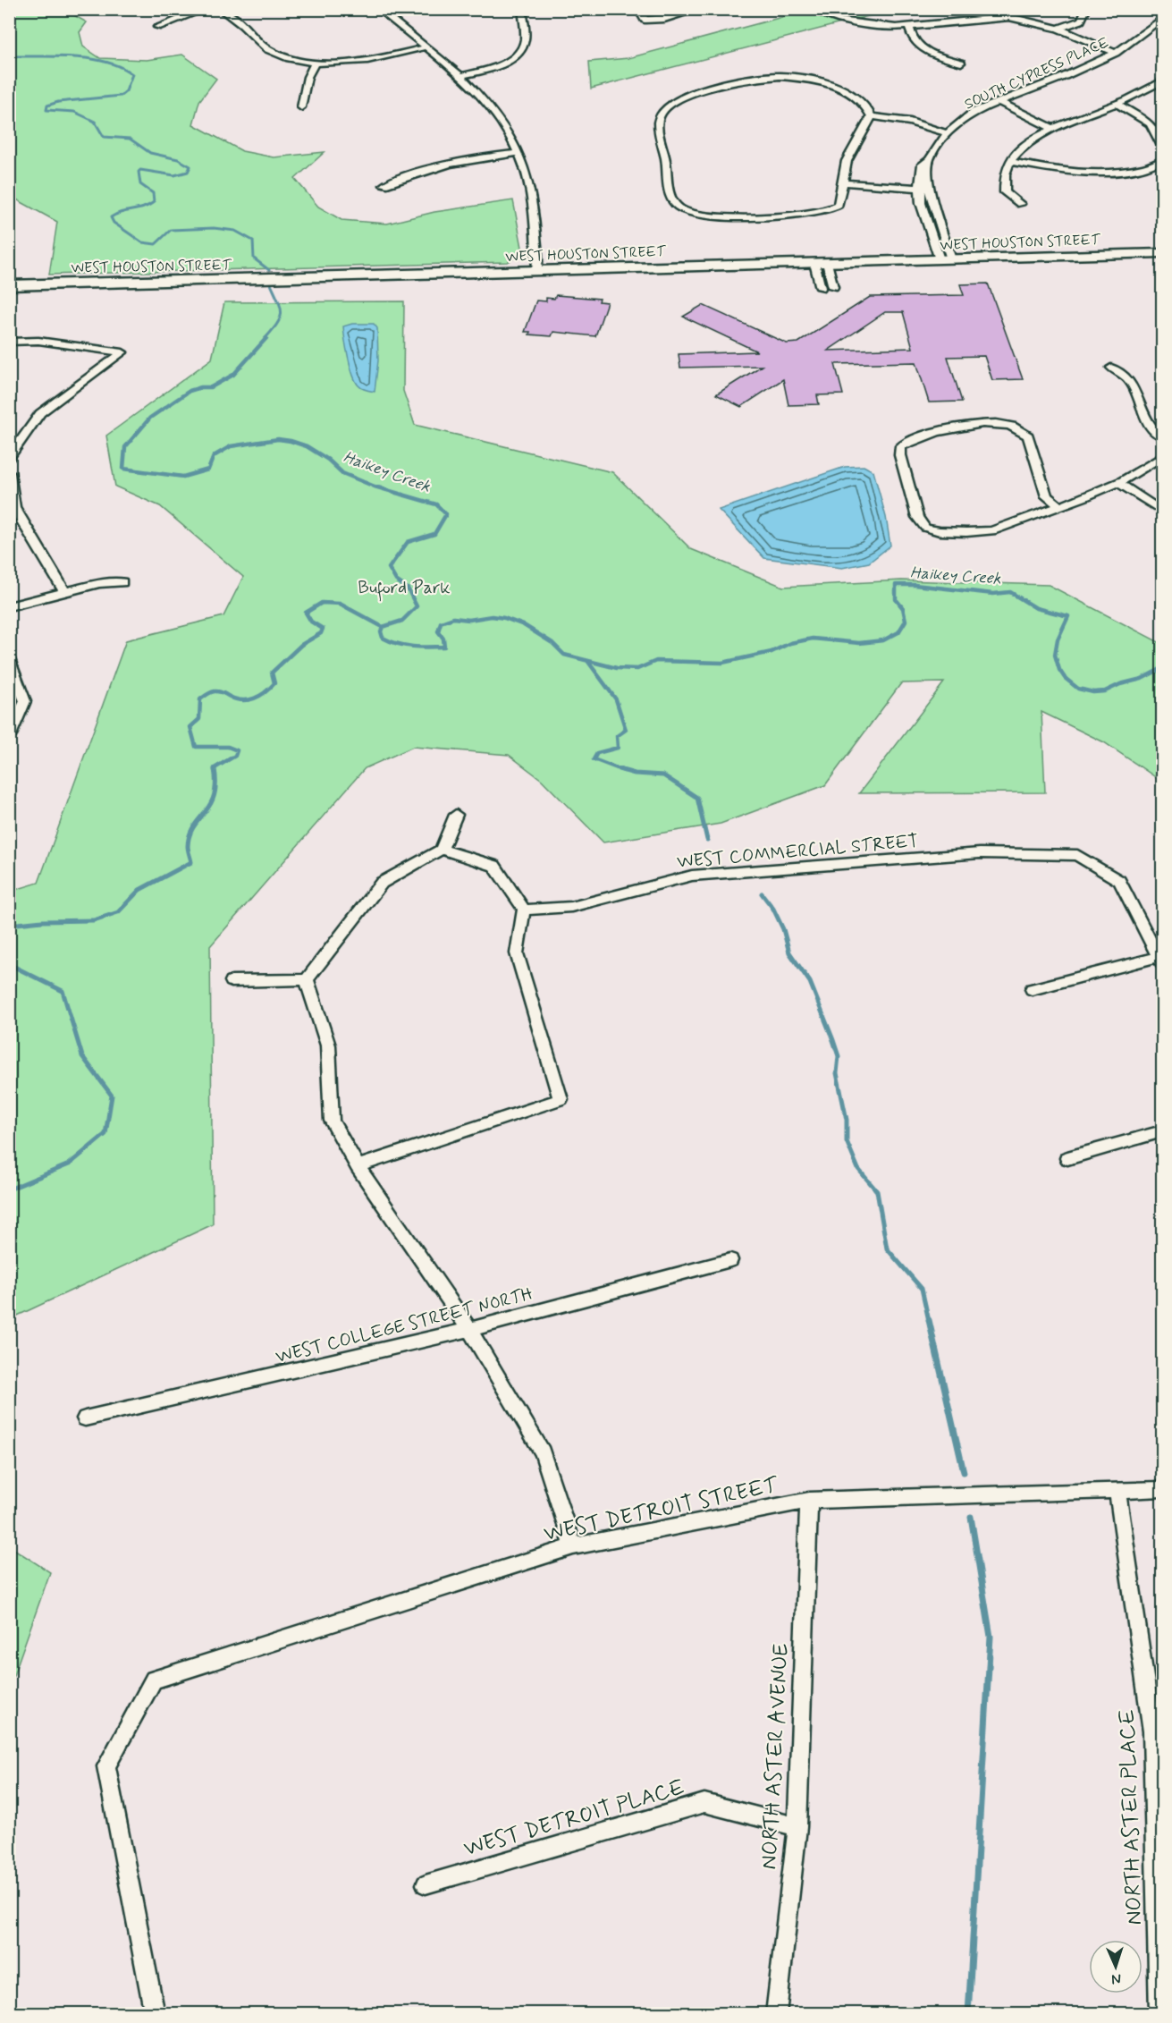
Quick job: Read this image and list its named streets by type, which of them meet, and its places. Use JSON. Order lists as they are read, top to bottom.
{
  "streets": {
    "main road": ["WEST HOUSTON STREET"],
    "street": [
      "SOUTH CYPRESS PLACE",
      "WEST COMMERCIAL STREET",
      "WEST COLLEGE STREET NORTH",
      "WEST DETROIT STREET",
      "NORTH ASTER AVENUE",
      "WEST DETROIT PLACE",
      "NORTH ASTER PLACE"
    ]
  },
  "crossings": [
    ["WEST DETROIT STREET", "NORTH ASTER AVENUE"],
    ["WEST DETROIT STREET", "NORTH ASTER PLACE"],
    ["NORTH ASTER AVENUE", "WEST DETROIT PLACE"]
  ],
  "water": ["Haikey Creek"],
  "parks": ["Buford Park"],
  "north": "bottom"
}
